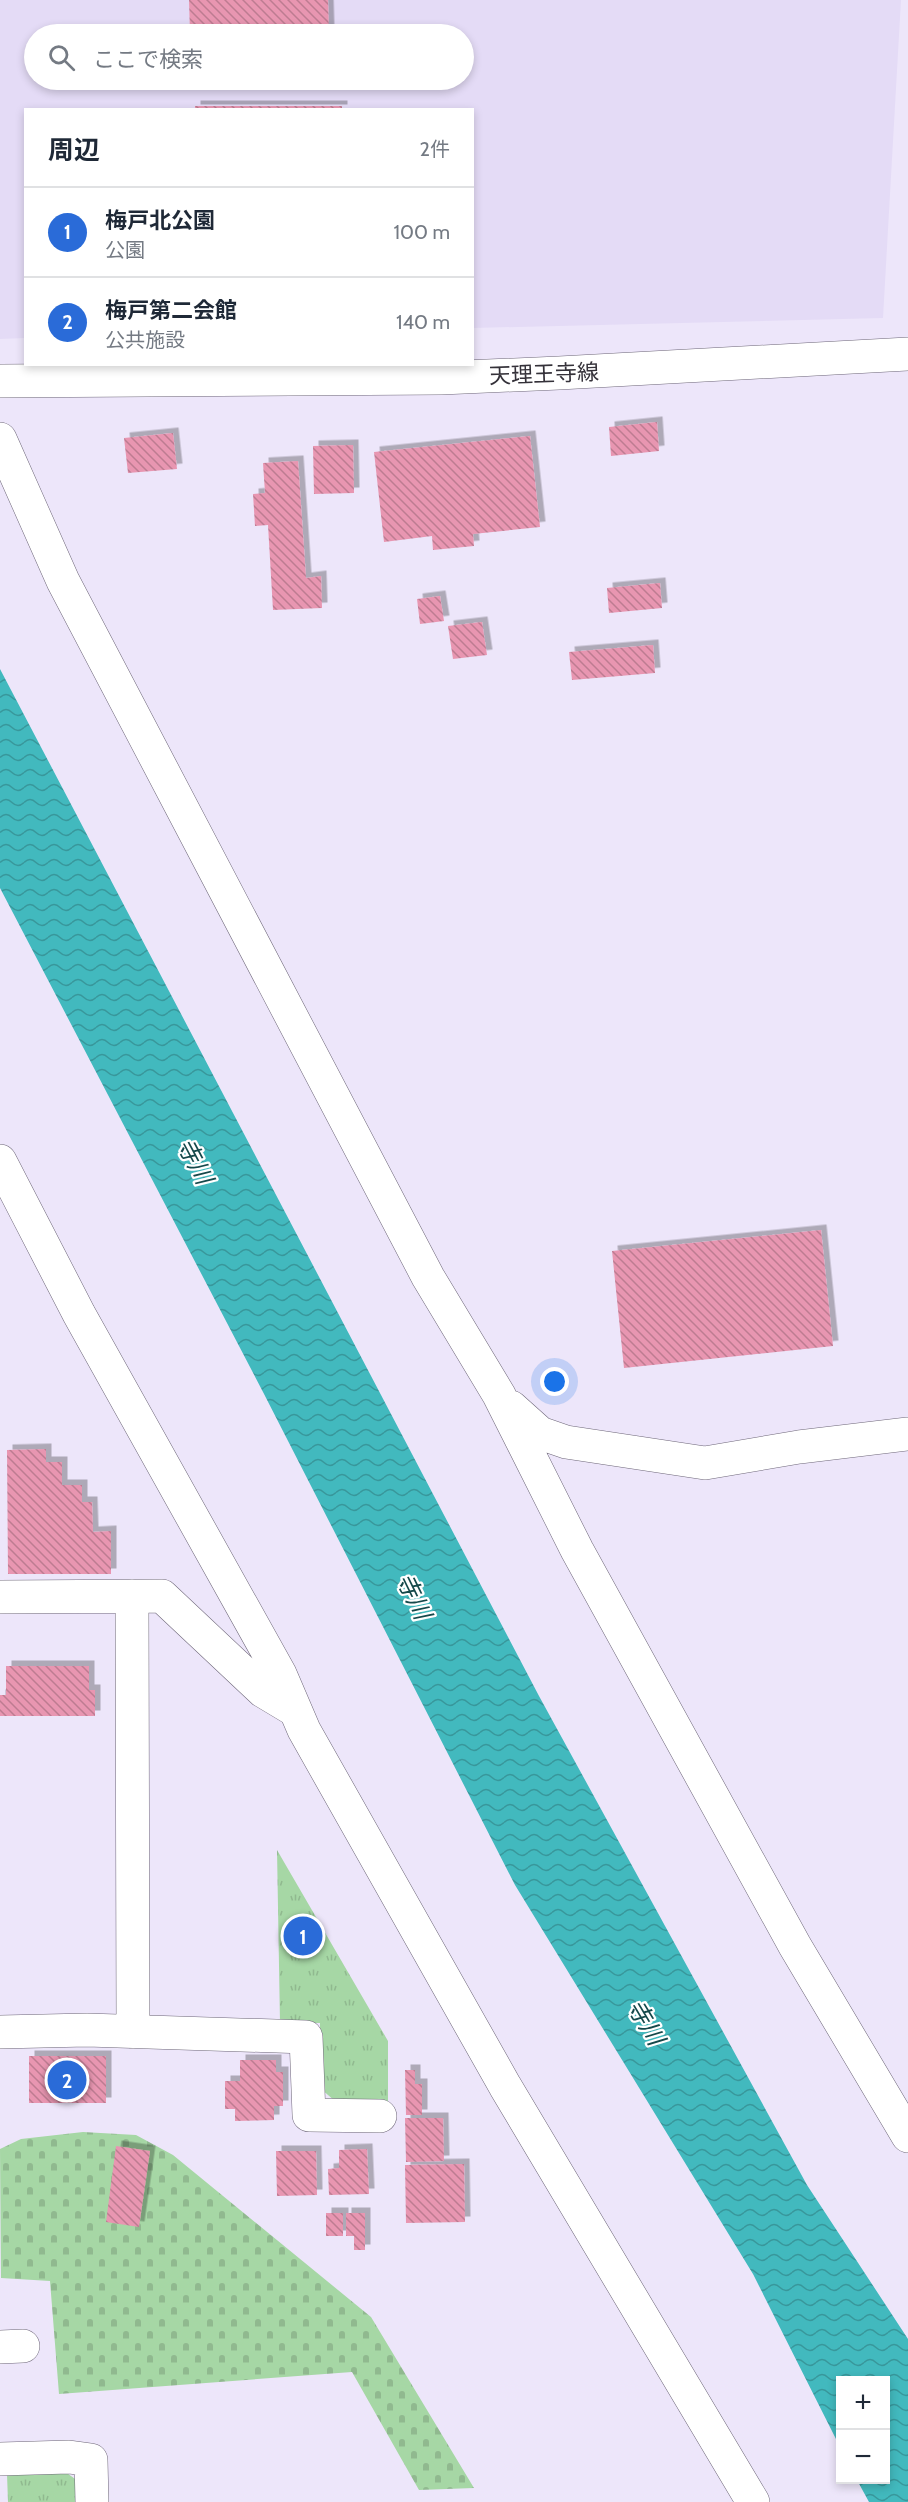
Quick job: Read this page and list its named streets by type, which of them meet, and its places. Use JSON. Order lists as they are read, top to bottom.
{
  "streets": {
    "street": ["天理王寺線"]
  },
  "water": ["寺川"],
  "page": {
    "search": "ここで検索",
    "heading": ["周辺", "2件"],
    "list": [
      {
        "mark": "1",
        "name": "梅戸北公園",
        "note": "公園",
        "value": "100 m"
      },
      {
        "mark": "2",
        "name": "梅戸第二会館",
        "note": "公共施設",
        "value": "140 m"
      }
    ],
    "pins": ["1", "2"],
    "map_buttons": ["+", "−"]
  }
}
